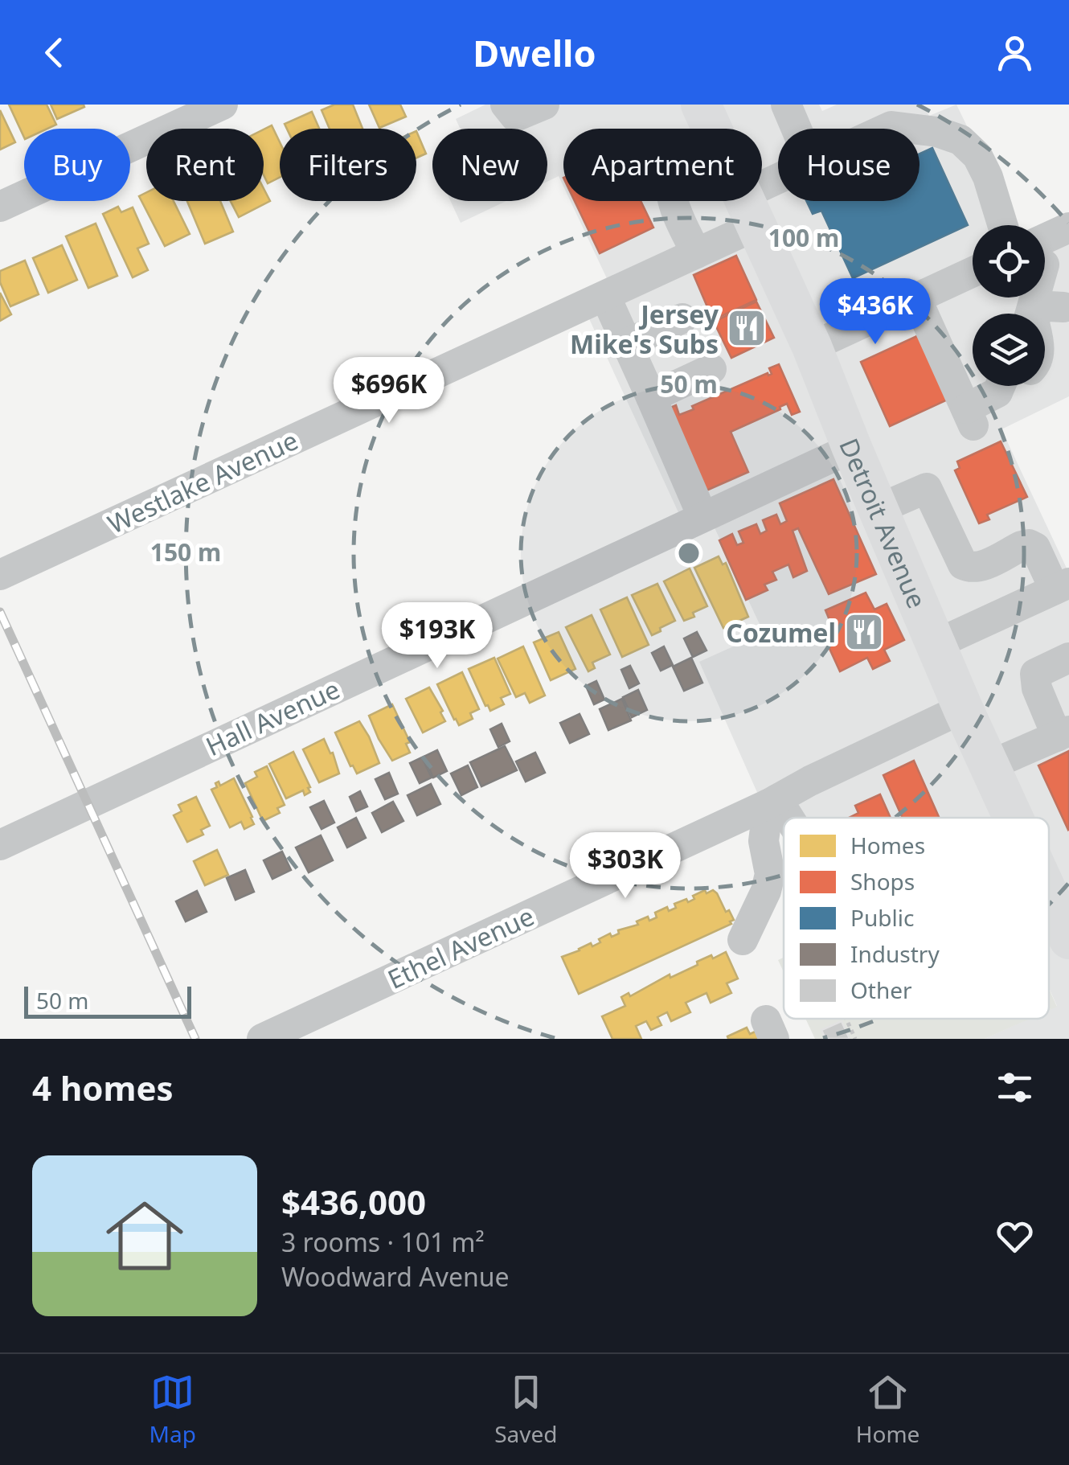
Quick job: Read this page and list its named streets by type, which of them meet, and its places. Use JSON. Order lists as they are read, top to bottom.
{
  "streets": {
    "main road": ["Detroit Avenue"],
    "street": ["Westlake Avenue", "Hall Avenue", "Ethel Avenue"]
  },
  "crossings": [
    ["Westlake Avenue", "Detroit Avenue"],
    ["Detroit Avenue", "Hall Avenue"],
    ["Detroit Avenue", "Ethel Avenue"]
  ],
  "places": {
    "restaurant": ["Jersey Mike's Subs", "Cozumel"]
  },
  "legend": [
    "Homes",
    "Shops",
    "Public",
    "Industry",
    "Other"
  ],
  "scale_bar": "50 m",
  "page": {
    "header": "Dwello",
    "chip": [
      "Buy",
      "Rent",
      "Filters",
      "New",
      "Apartment",
      "House"
    ],
    "price": [
      "$436K",
      "$696K",
      "$193K",
      "$303K"
    ],
    "scale": "50 m",
    "heading": "4 homes",
    "list": [
      {
        "name": "$436,000",
        "note": "3 rooms · 101 m² · Woodward Avenue"
      }
    ],
    "tabs": ["Map", "Saved", "Home"]
  },
  "rings": ["100 m", "50 m", "150 m"]
}
